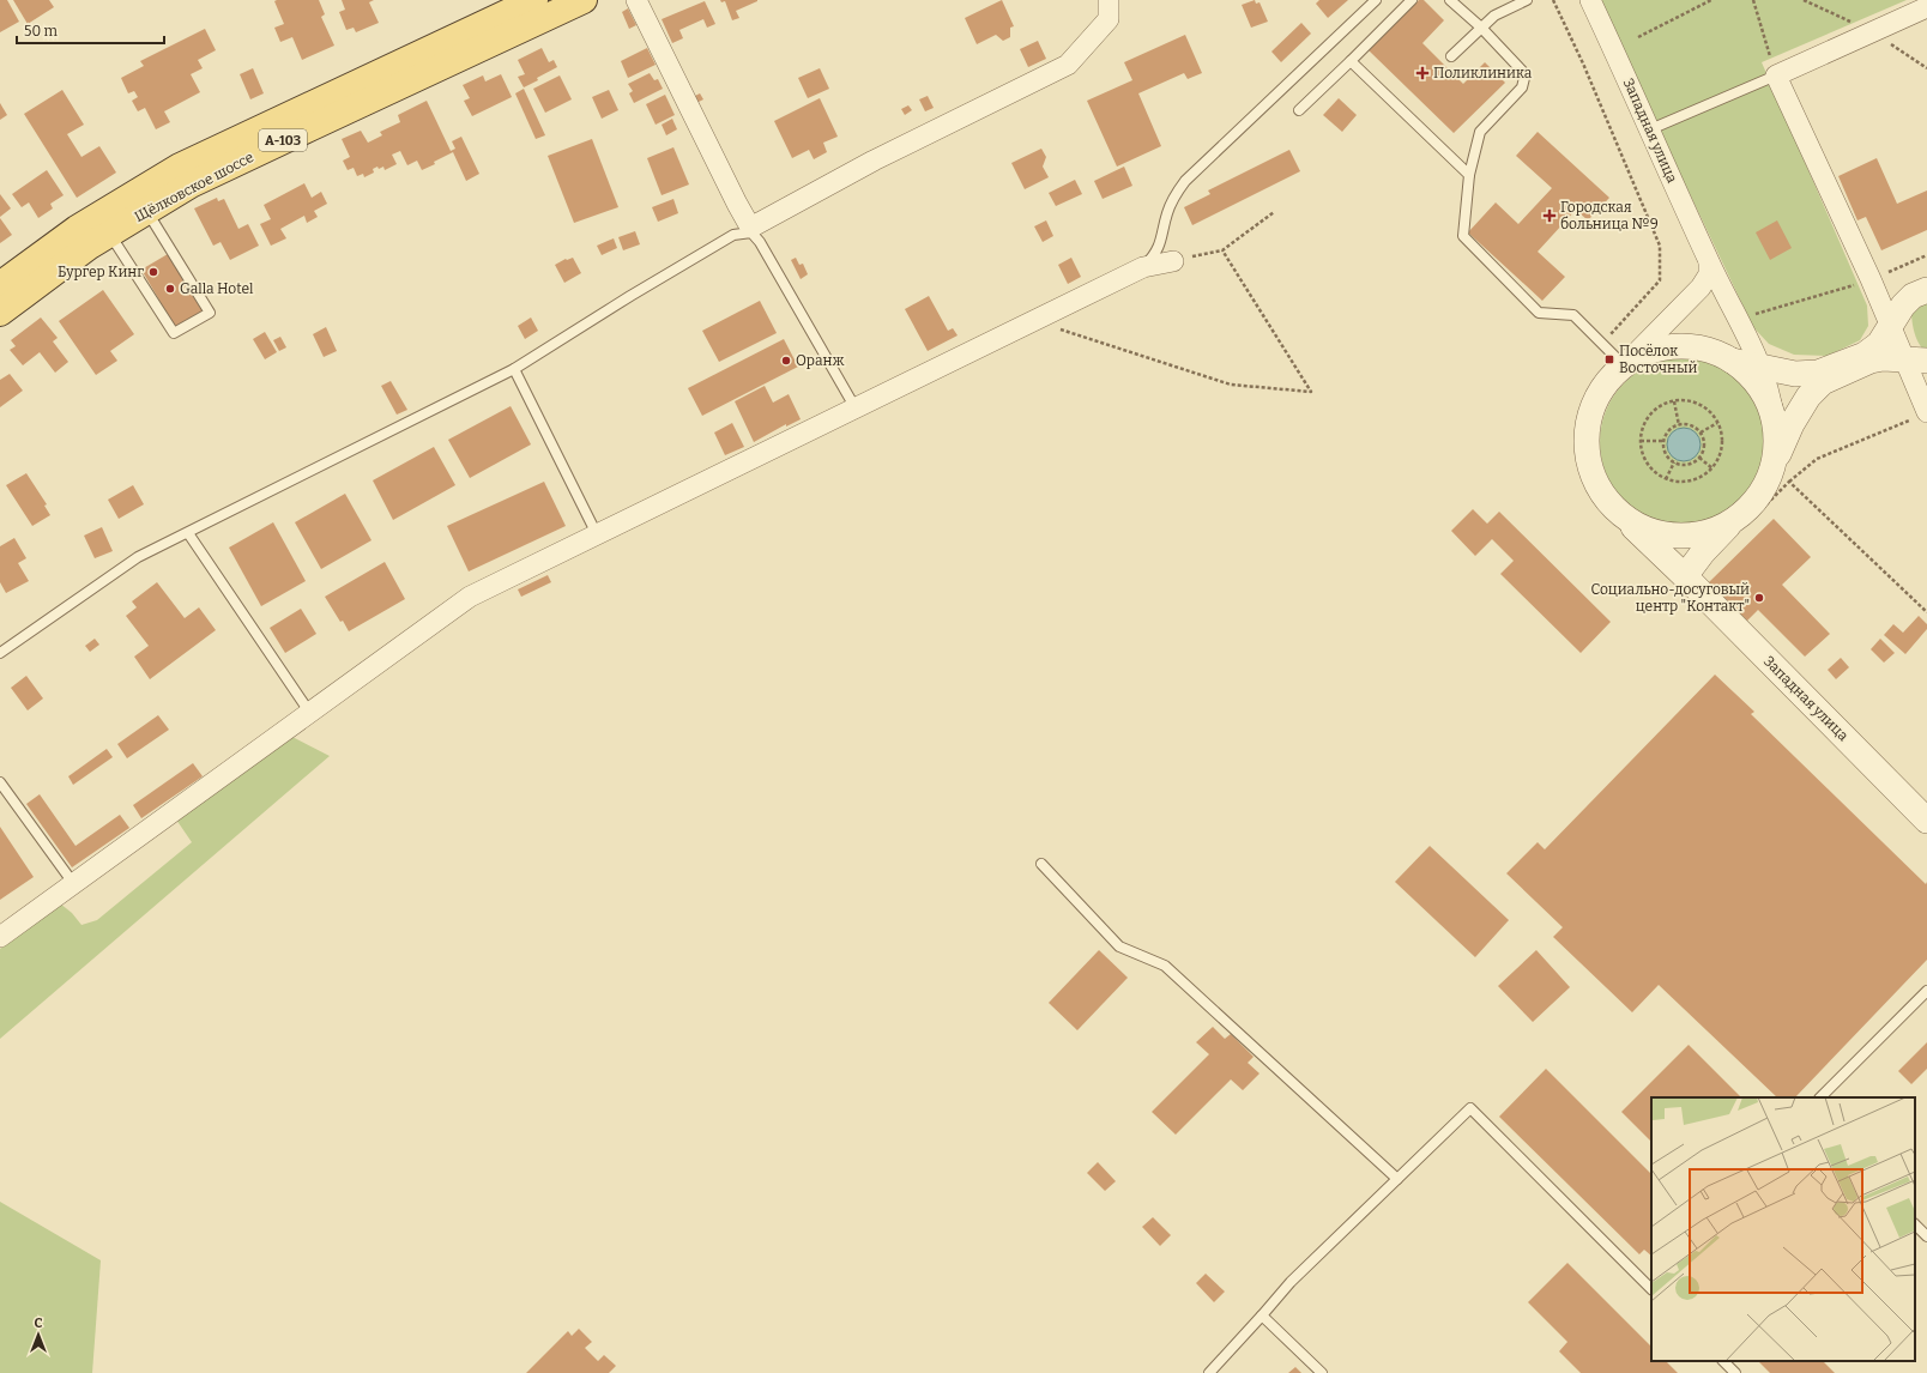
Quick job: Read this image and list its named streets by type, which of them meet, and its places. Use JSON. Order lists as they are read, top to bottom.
{
  "streets": {
    "main road": ["А-103", "Щёлковское шоссе"],
    "street": ["Западная улица"]
  },
  "places": {
    "health": ["Поликлиника", "Городская больница №9"],
    "other": [
      "Бургер Кинг",
      "Galla Hotel",
      "Оранж",
      "Социально-досуговый центр \"Контакт\""
    ],
    "transit": ["Посёлок Восточный"]
  },
  "scale_bar": "50 m",
  "north": "top"
}
